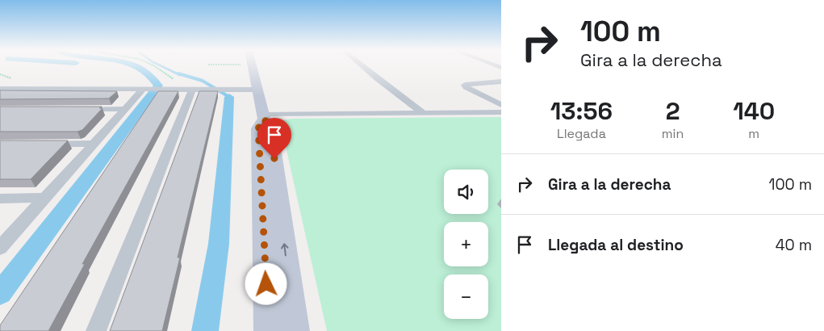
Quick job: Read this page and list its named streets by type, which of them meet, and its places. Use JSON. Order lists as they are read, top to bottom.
{
  "page": {
    "turn": ["100 m", "Gira a la derecha"],
    "eta": [
      "13:56",
      "Llegada",
      "2",
      "min",
      "140",
      "m"
    ],
    "list": [
      {
        "name": "Gira a la derecha",
        "value": "100 m"
      },
      {
        "name": "Llegada al destino",
        "value": "40 m"
      }
    ],
    "map_buttons": ["+", "−"]
  }
}
